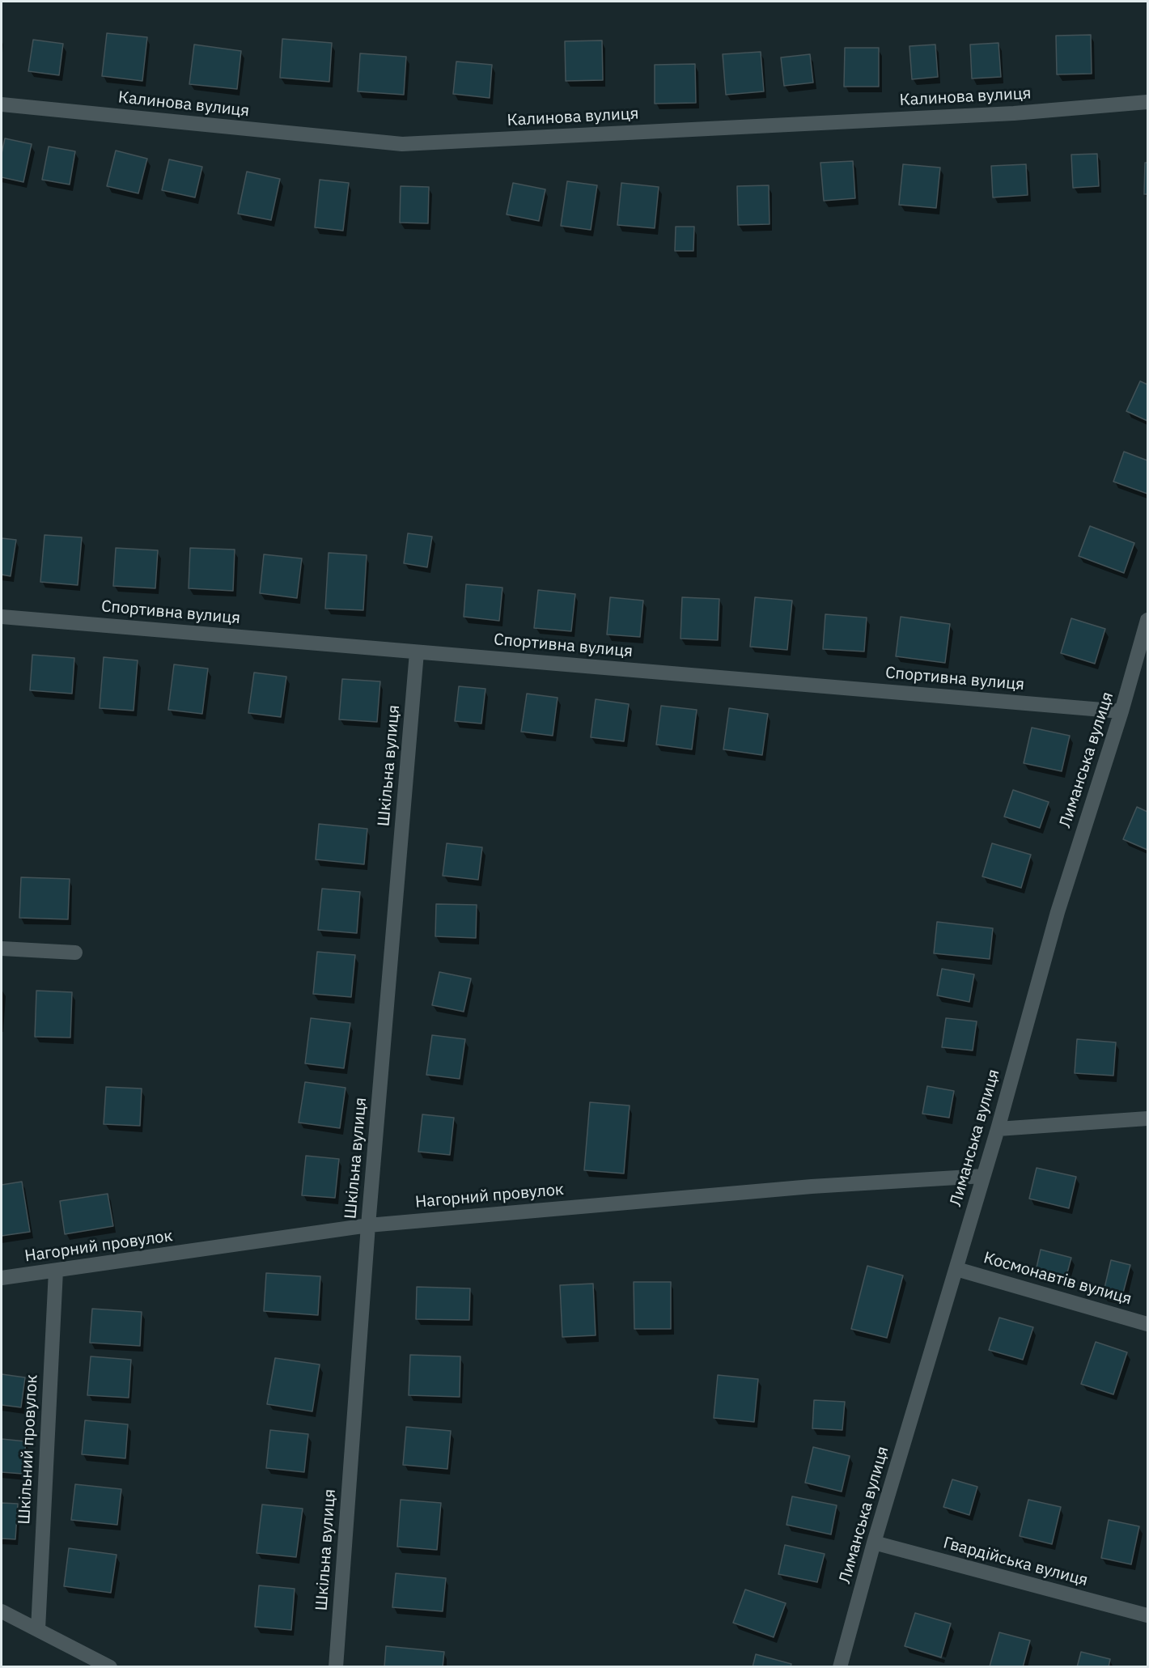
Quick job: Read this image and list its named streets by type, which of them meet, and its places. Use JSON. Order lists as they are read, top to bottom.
{
  "streets": {
    "street": [
      "Калинова вулиця",
      "Спортивна вулиця",
      "Лиманська вулиця",
      "Шкільна вулиця",
      "Нагорний провулок",
      "Космонавтів вулиця",
      "Шкільний провулок",
      "Гвардійська вулиця"
    ]
  },
  "crossings": [
    ["Спортивна вулиця", "Лиманська вулиця"],
    ["Спортивна вулиця", "Шкільна вулиця"],
    ["Лиманська вулиця", "Нагорний провулок"],
    ["Лиманська вулиця", "Космонавтів вулиця"],
    ["Лиманська вулиця", "Гвардійська вулиця"],
    ["Шкільна вулиця", "Нагорний провулок"],
    ["Нагорний провулок", "Шкільний провулок"]
  ]
}
